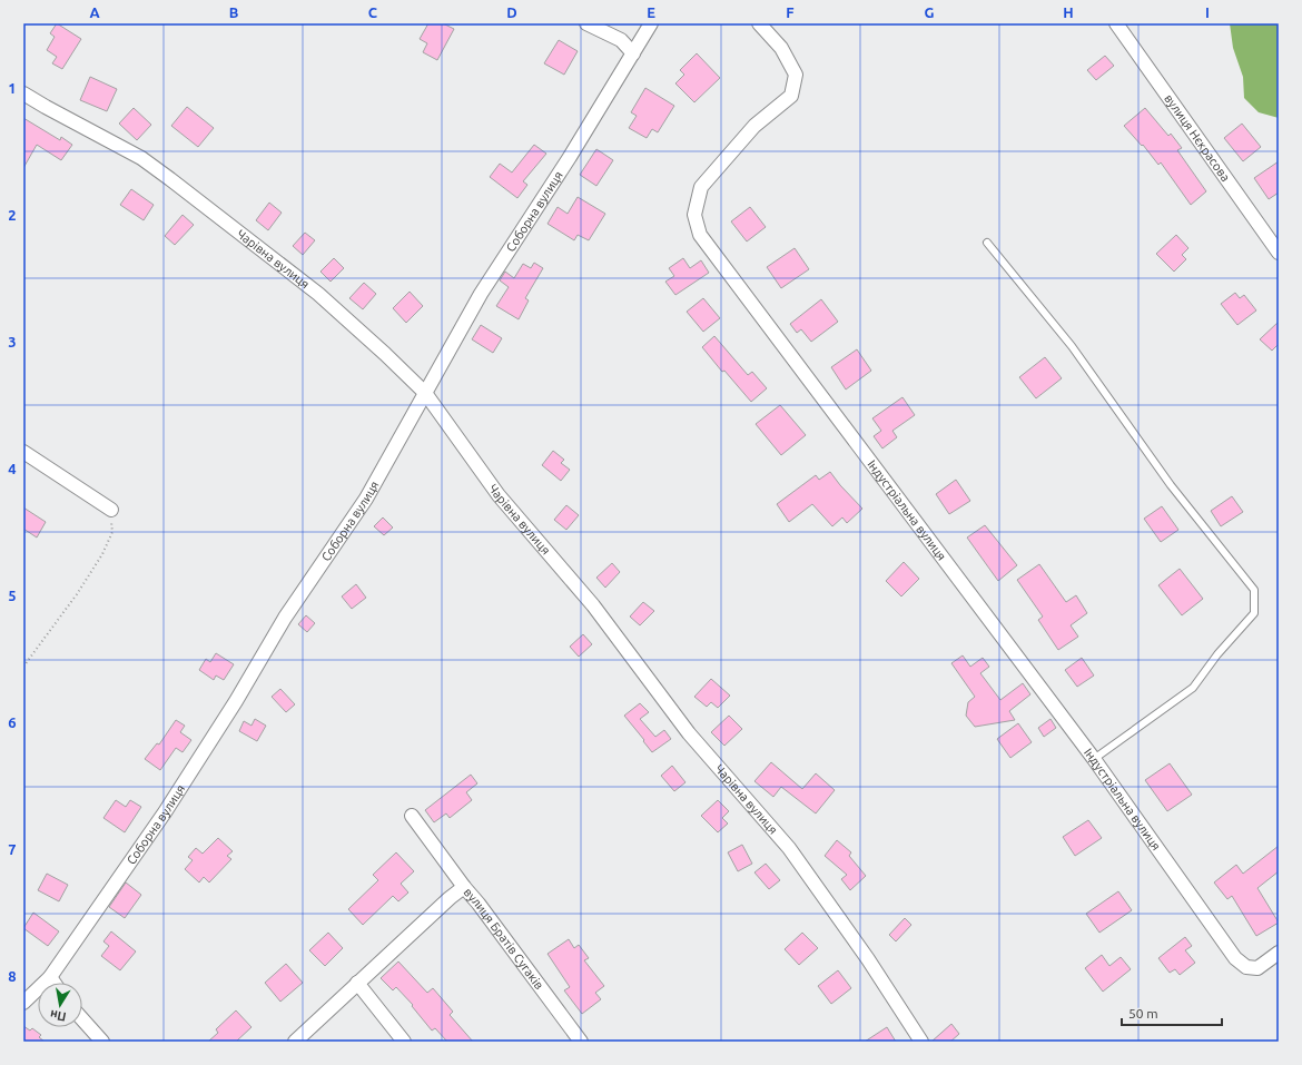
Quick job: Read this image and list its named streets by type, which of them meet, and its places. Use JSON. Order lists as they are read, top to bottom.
{
  "streets": {
    "street": [
      "вулиця Нєкрасова",
      "Соборна вулиця",
      "Чарівна вулиця",
      "Індустріальна вулиця",
      "вулиця Братів Сугаків"
    ]
  },
  "crossings": [
    ["Соборна вулиця", "Чарівна вулиця"]
  ],
  "scale_bar": "50 m",
  "north": "bottom",
  "grid": {
    "columns": [
      "A",
      "B",
      "C",
      "D",
      "E",
      "F",
      "G",
      "H",
      "I"
    ],
    "rows": [
      "1",
      "2",
      "3",
      "4",
      "5",
      "6",
      "7",
      "8"
    ]
  }
}
